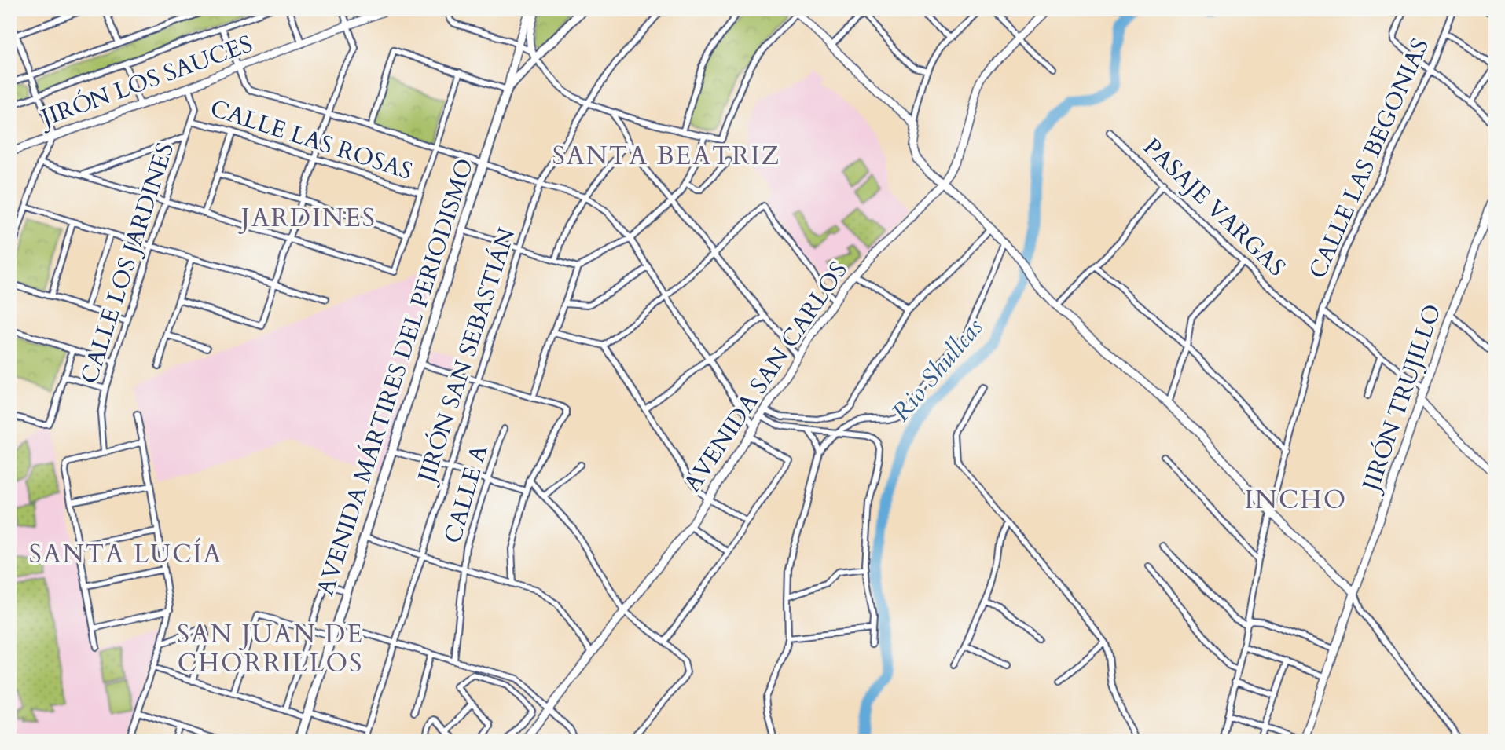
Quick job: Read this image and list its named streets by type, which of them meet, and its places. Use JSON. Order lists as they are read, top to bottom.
{
  "streets": {
    "main road": [
      "JIRÓN LOS SAUCES",
      "AVENIDA MÁRTIRES DEL PERIODISMO",
      "AVENIDA SAN CARLOS",
      "JIRÓN TRUJILLO"
    ],
    "street": [
      "CALLE LAS ROSAS",
      "CALLE LAS BEGONIAS",
      "PASAJE VARGAS",
      "CALLE LOS JARDINES",
      "JIRÓN SAN SEBASTIÁN",
      "CALLE A"
    ]
  },
  "crossings": [
    ["JIRÓN LOS SAUCES", "CALLE LOS JARDINES"],
    ["CALLE LAS ROSAS", "CALLE LOS JARDINES"],
    ["CALLE LAS BEGONIAS", "PASAJE VARGAS"]
  ],
  "districts": [
    "SANTA BEATRIZ",
    "JARDINES",
    "INCHO",
    "SANTA LUCÍA",
    "SAN JUAN DE CHORRILLOS"
  ],
  "water": ["Rio Shullcas"]
}
